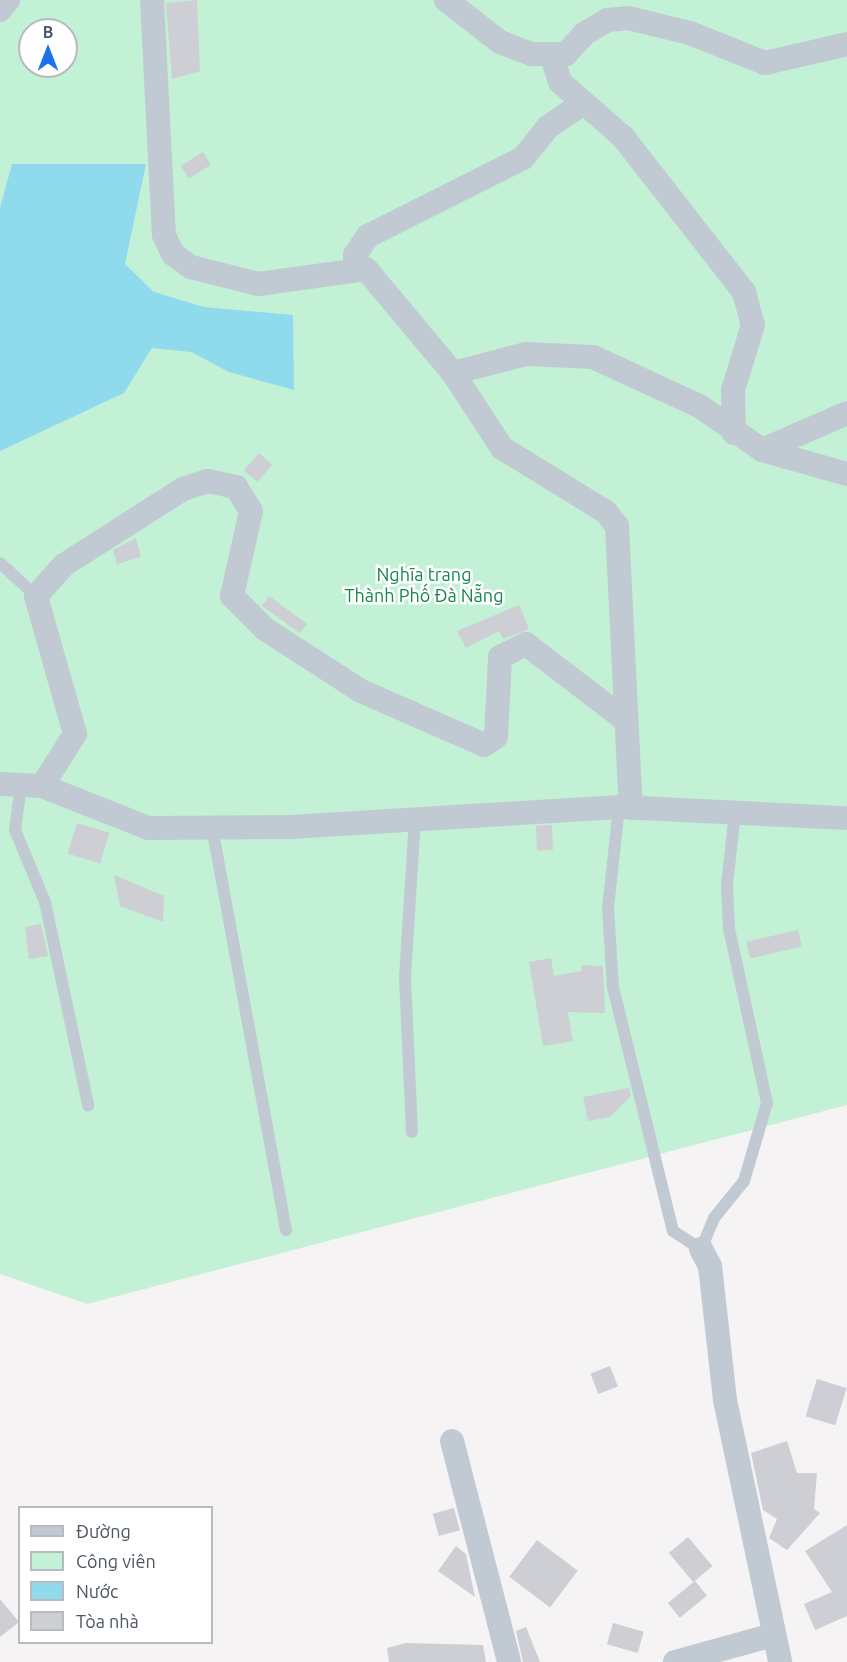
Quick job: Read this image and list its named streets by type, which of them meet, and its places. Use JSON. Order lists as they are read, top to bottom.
{
  "parks": ["Nghĩa trang Thành Phố Đà Nẵng"],
  "legend": [
    "Đường",
    "Công viên",
    "Nước",
    "Tòa nhà"
  ],
  "north": "top"
}
